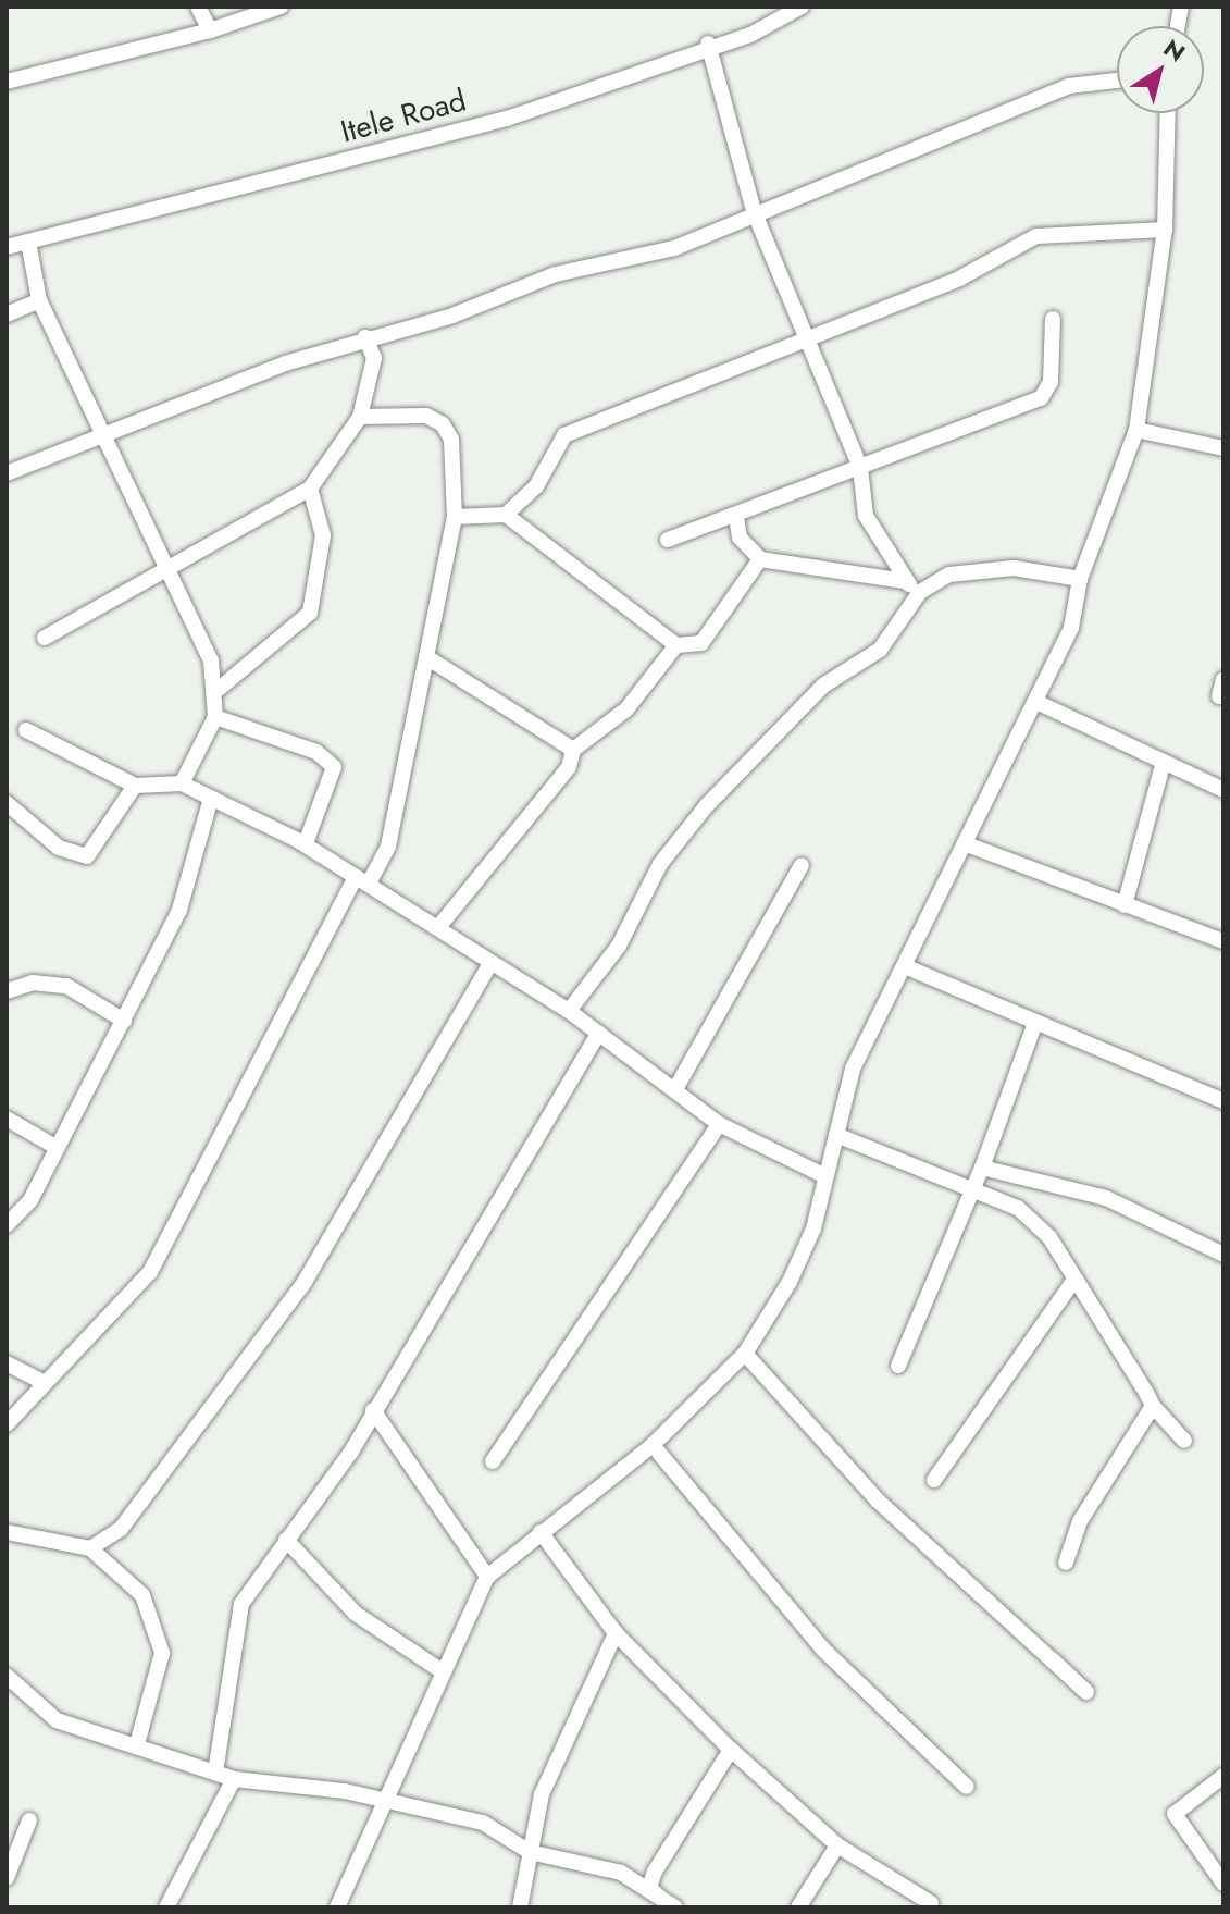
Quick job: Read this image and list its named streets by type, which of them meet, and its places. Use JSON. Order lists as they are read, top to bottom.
{
  "streets": {
    "street": ["Itele Road"]
  },
  "north": "top right"
}
